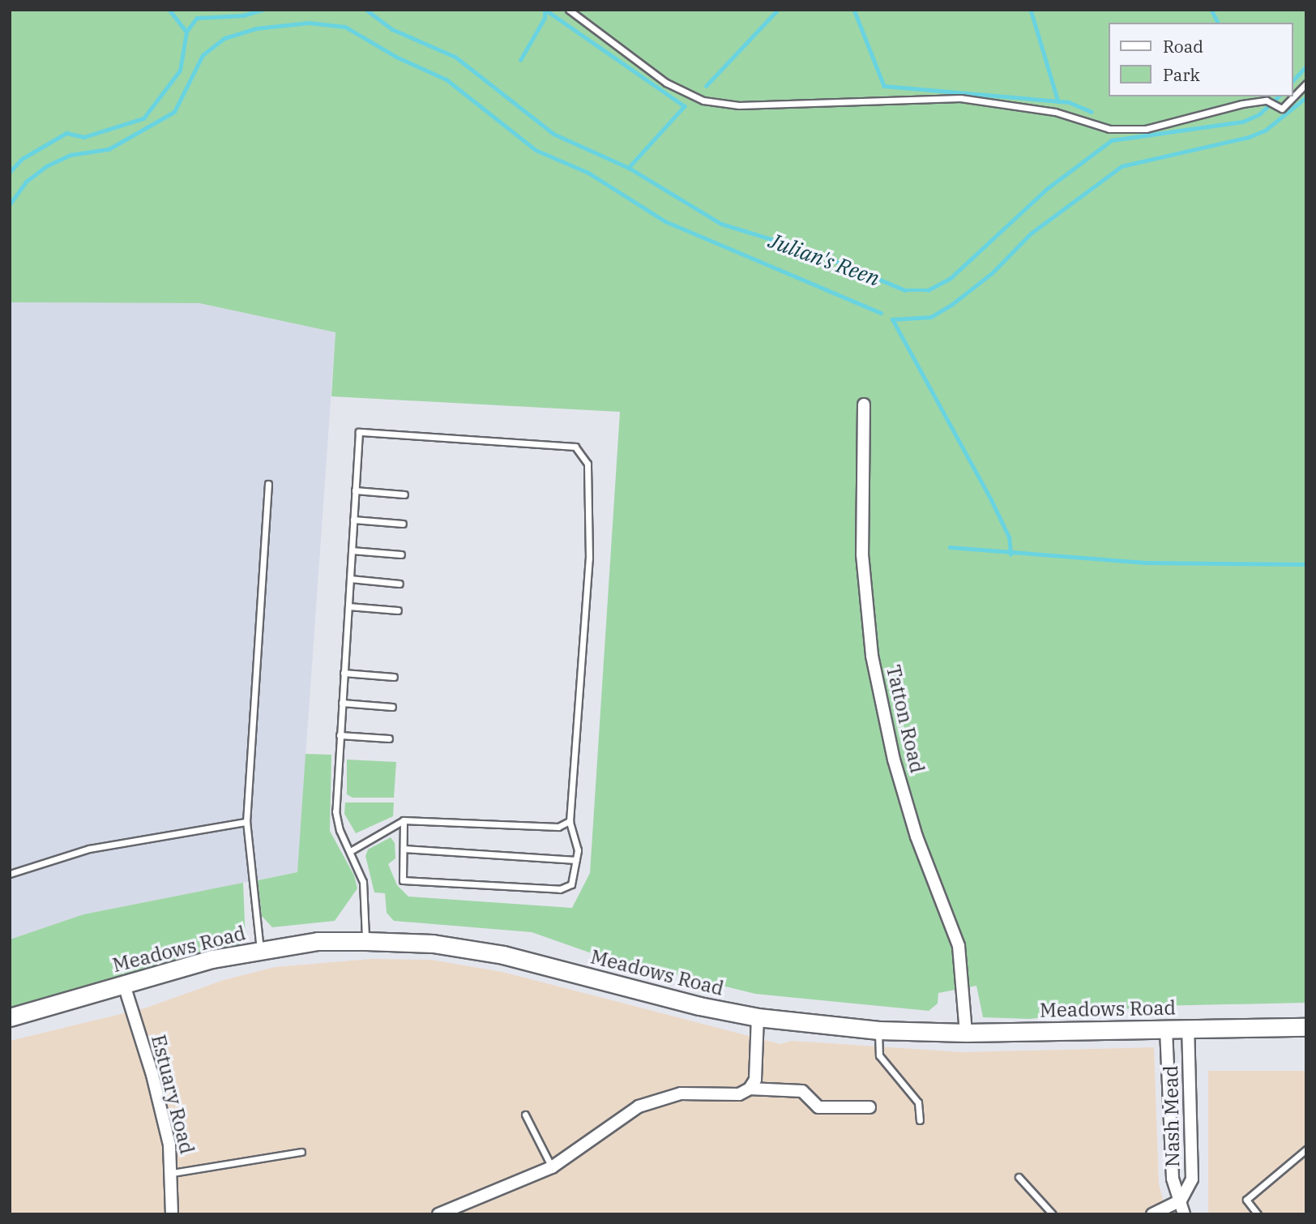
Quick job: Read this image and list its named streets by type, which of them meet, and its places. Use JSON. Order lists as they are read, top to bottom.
{
  "streets": {
    "street": [
      "Tatton Road",
      "Meadows Road",
      "Estuary Road",
      "Nash Mead"
    ]
  },
  "crossings": [
    ["Tatton Road", "Meadows Road"],
    ["Meadows Road", "Estuary Road"],
    ["Meadows Road", "Nash Mead"]
  ],
  "water": ["Julian's Reen"],
  "legend": ["Road", "Park"]
}
